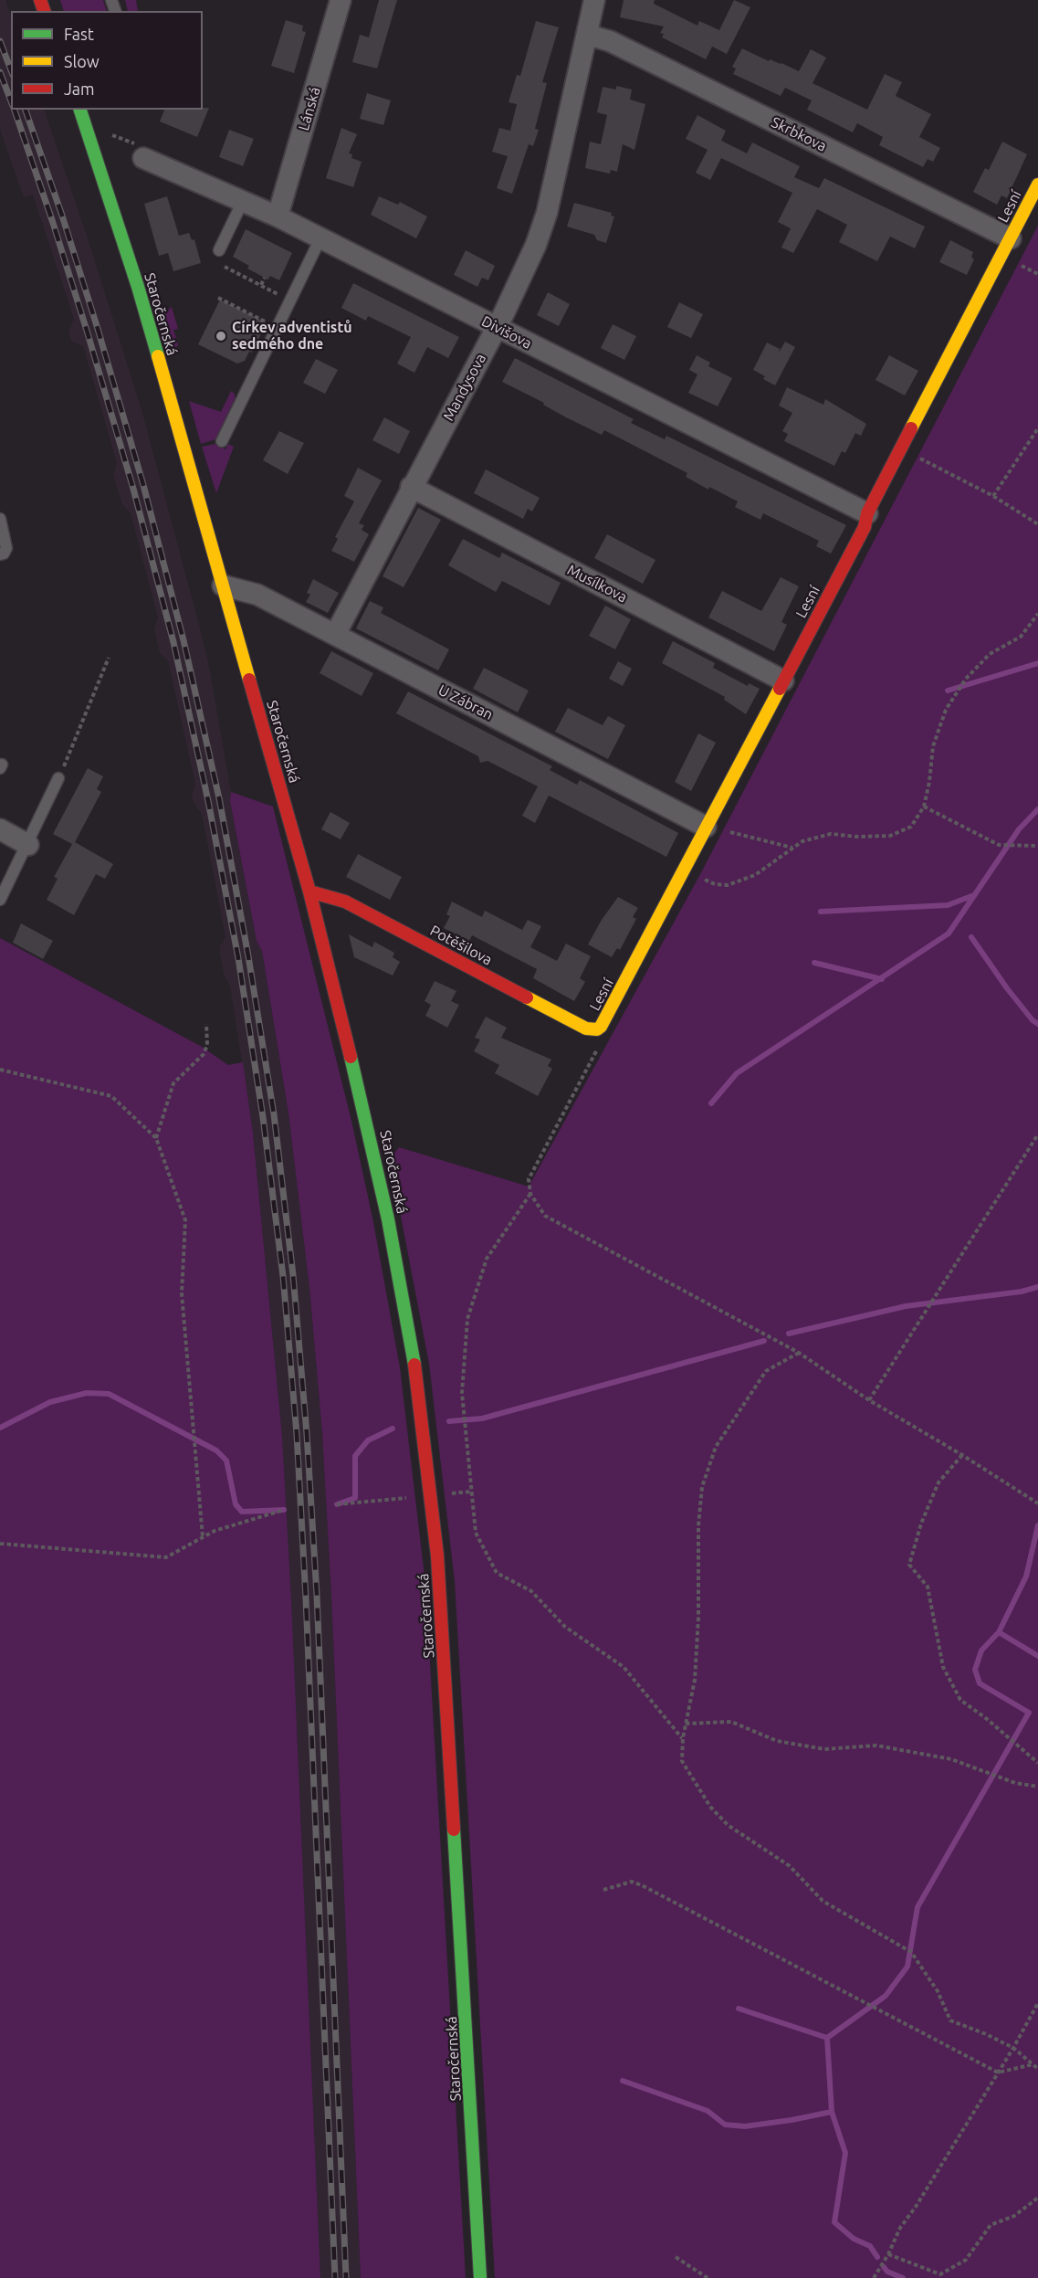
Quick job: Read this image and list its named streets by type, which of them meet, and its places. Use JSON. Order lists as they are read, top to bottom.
{
  "streets": {
    "main road": ["Lesní", "Staročernská", "Potěšilova"],
    "street": [
      "Lánská",
      "Skrbkova",
      "Divišova",
      "Mandysova",
      "Musílkova",
      "U Zábran"
    ]
  },
  "crossings": [
    ["Lánská", "Divišova"],
    ["Skrbkova", "Lesní"],
    ["Skrbkova", "Mandysova"],
    ["Lesní", "Divišova"],
    ["Lesní", "Musílkova"],
    ["Lesní", "U Zábran"],
    ["Lesní", "Potěšilova"],
    ["Staročernská", "U Zábran"],
    ["Staročernská", "Potěšilova"],
    ["Divišova", "Mandysova"],
    ["Mandysova", "Musílkova"],
    ["Mandysova", "U Zábran"]
  ],
  "places": ["Církev adventistů sedmého dne"],
  "legend": ["Fast", "Slow", "Jam"]
}
